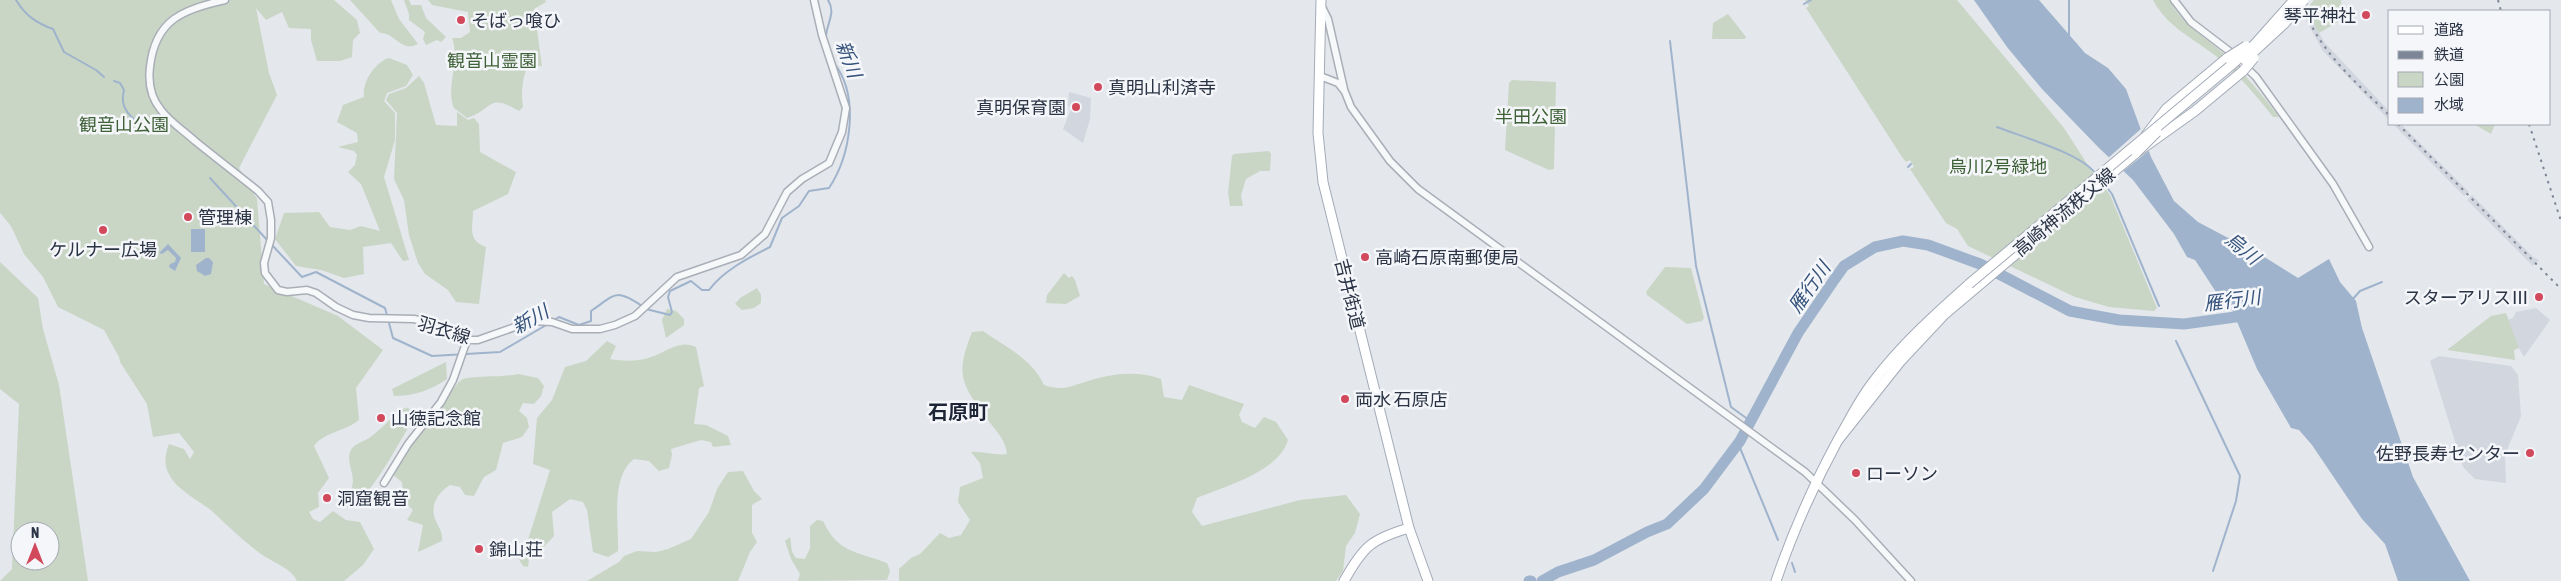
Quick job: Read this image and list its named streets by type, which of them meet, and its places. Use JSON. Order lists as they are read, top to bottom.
{
  "streets": {
    "main road": ["高崎神流秩父線", "吉井街道"],
    "street": ["羽衣線"]
  },
  "districts": ["石原町"],
  "water": ["新川", "烏川", "雁行川"],
  "parks": [
    "観音山霊園",
    "半田公園",
    "観音山公園",
    "烏川2号緑地"
  ],
  "places": [
    "琴平神社",
    "そばっ喰ひ",
    "真明山利済寺",
    "真明保育園",
    "管理棟",
    "ケルナー広場",
    "高崎石原南郵便局",
    "スターアリスⅢ",
    "両水 石原店",
    "山徳記念館",
    "佐野長寿センター",
    "ローソン",
    "洞窟観音",
    "錦山荘"
  ],
  "legend": [
    "道路",
    "鉄道",
    "公園",
    "水域"
  ],
  "north": "top"
}
